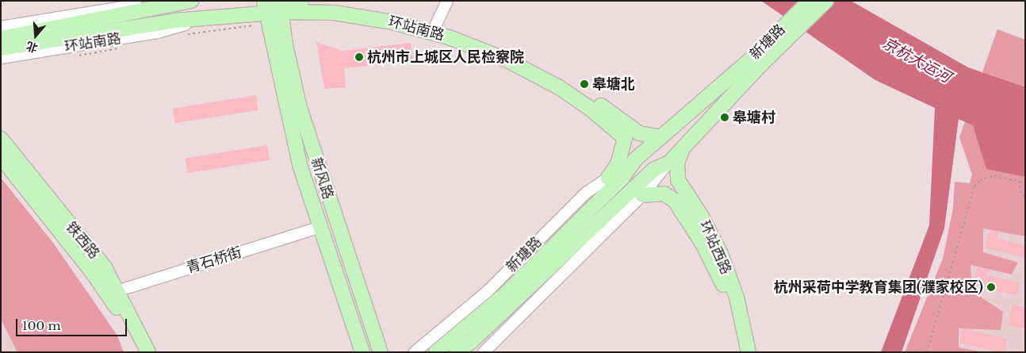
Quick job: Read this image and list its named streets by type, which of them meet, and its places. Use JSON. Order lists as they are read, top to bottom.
{
  "streets": {
    "main road": [
      "环站南路",
      "新塘路",
      "新风路",
      "铁西路",
      "环站西路"
    ],
    "street": ["青石桥街"]
  },
  "crossings": [
    ["环站南路", "新塘路"],
    ["环站南路", "新风路"],
    ["新塘路", "环站西路"],
    ["新风路", "青石桥街"],
    ["铁西路", "青石桥街"]
  ],
  "water": ["京杭大运河"],
  "places": [
    "杭州市上城区人民检察院",
    "皋塘北",
    "皋塘村",
    "杭州采荷中学教育集团(濮家校区)"
  ],
  "scale_bar": "100 m",
  "north": "bottom"
}
